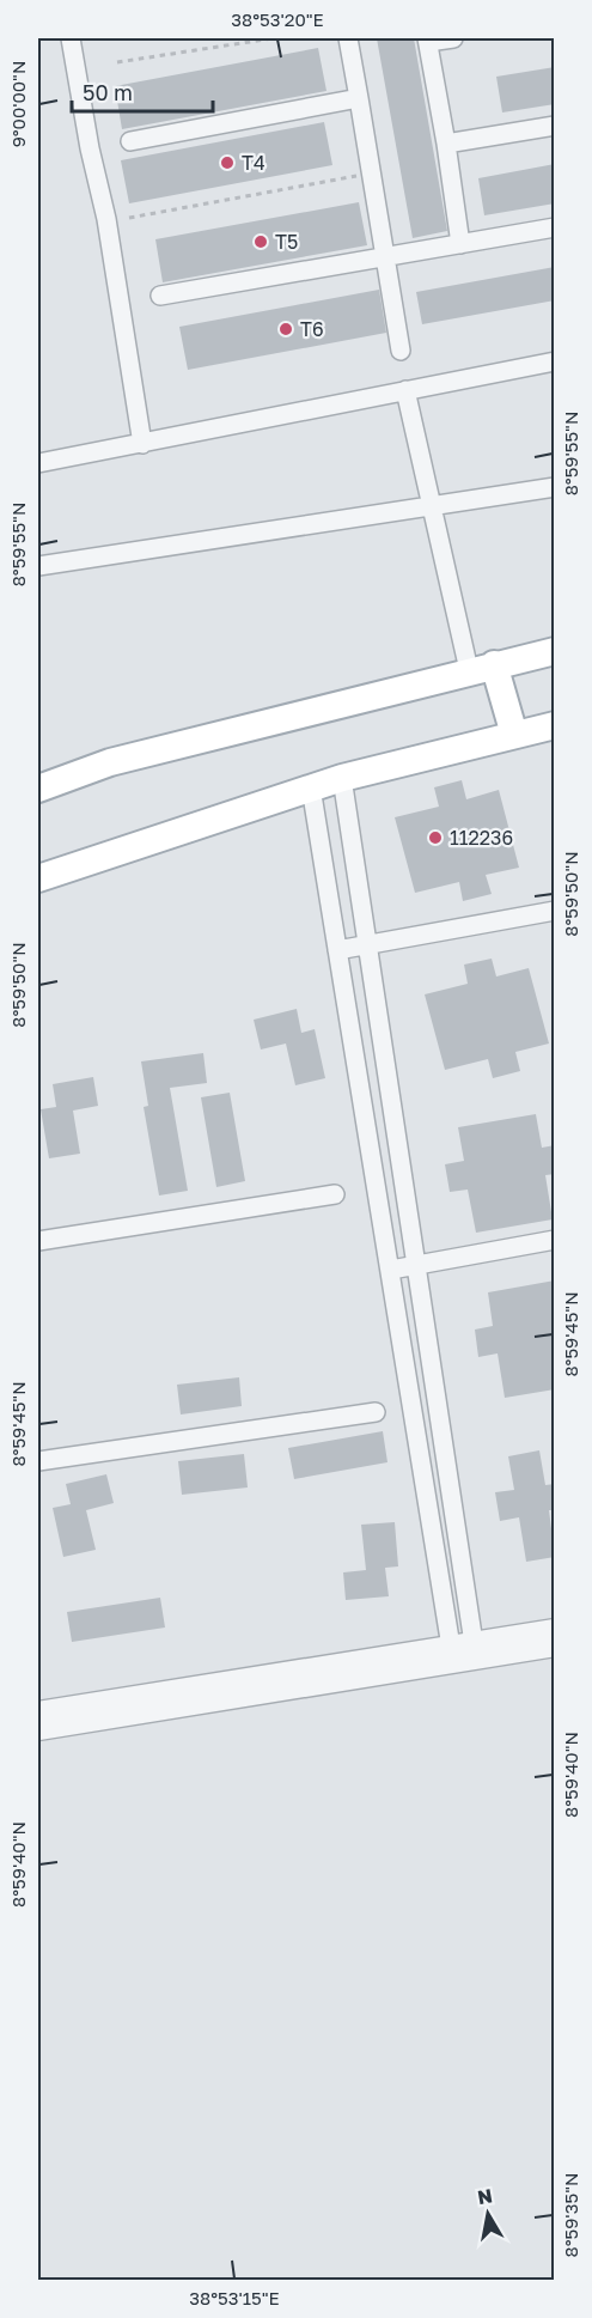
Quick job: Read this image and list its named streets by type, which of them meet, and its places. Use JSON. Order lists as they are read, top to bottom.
{
  "places": [
    "T4",
    "T5",
    "T6",
    "112236"
  ],
  "scale_bar": "50 m",
  "north": "top",
  "coordinates": [
    "38°53'20\"E",
    "9°00'00\"N",
    "8°59'55\"N",
    "8°59'50\"N",
    "8°59'45\"N",
    "8°59'40\"N",
    "8°59'35\"N",
    "38°53'15\"E"
  ]
}
